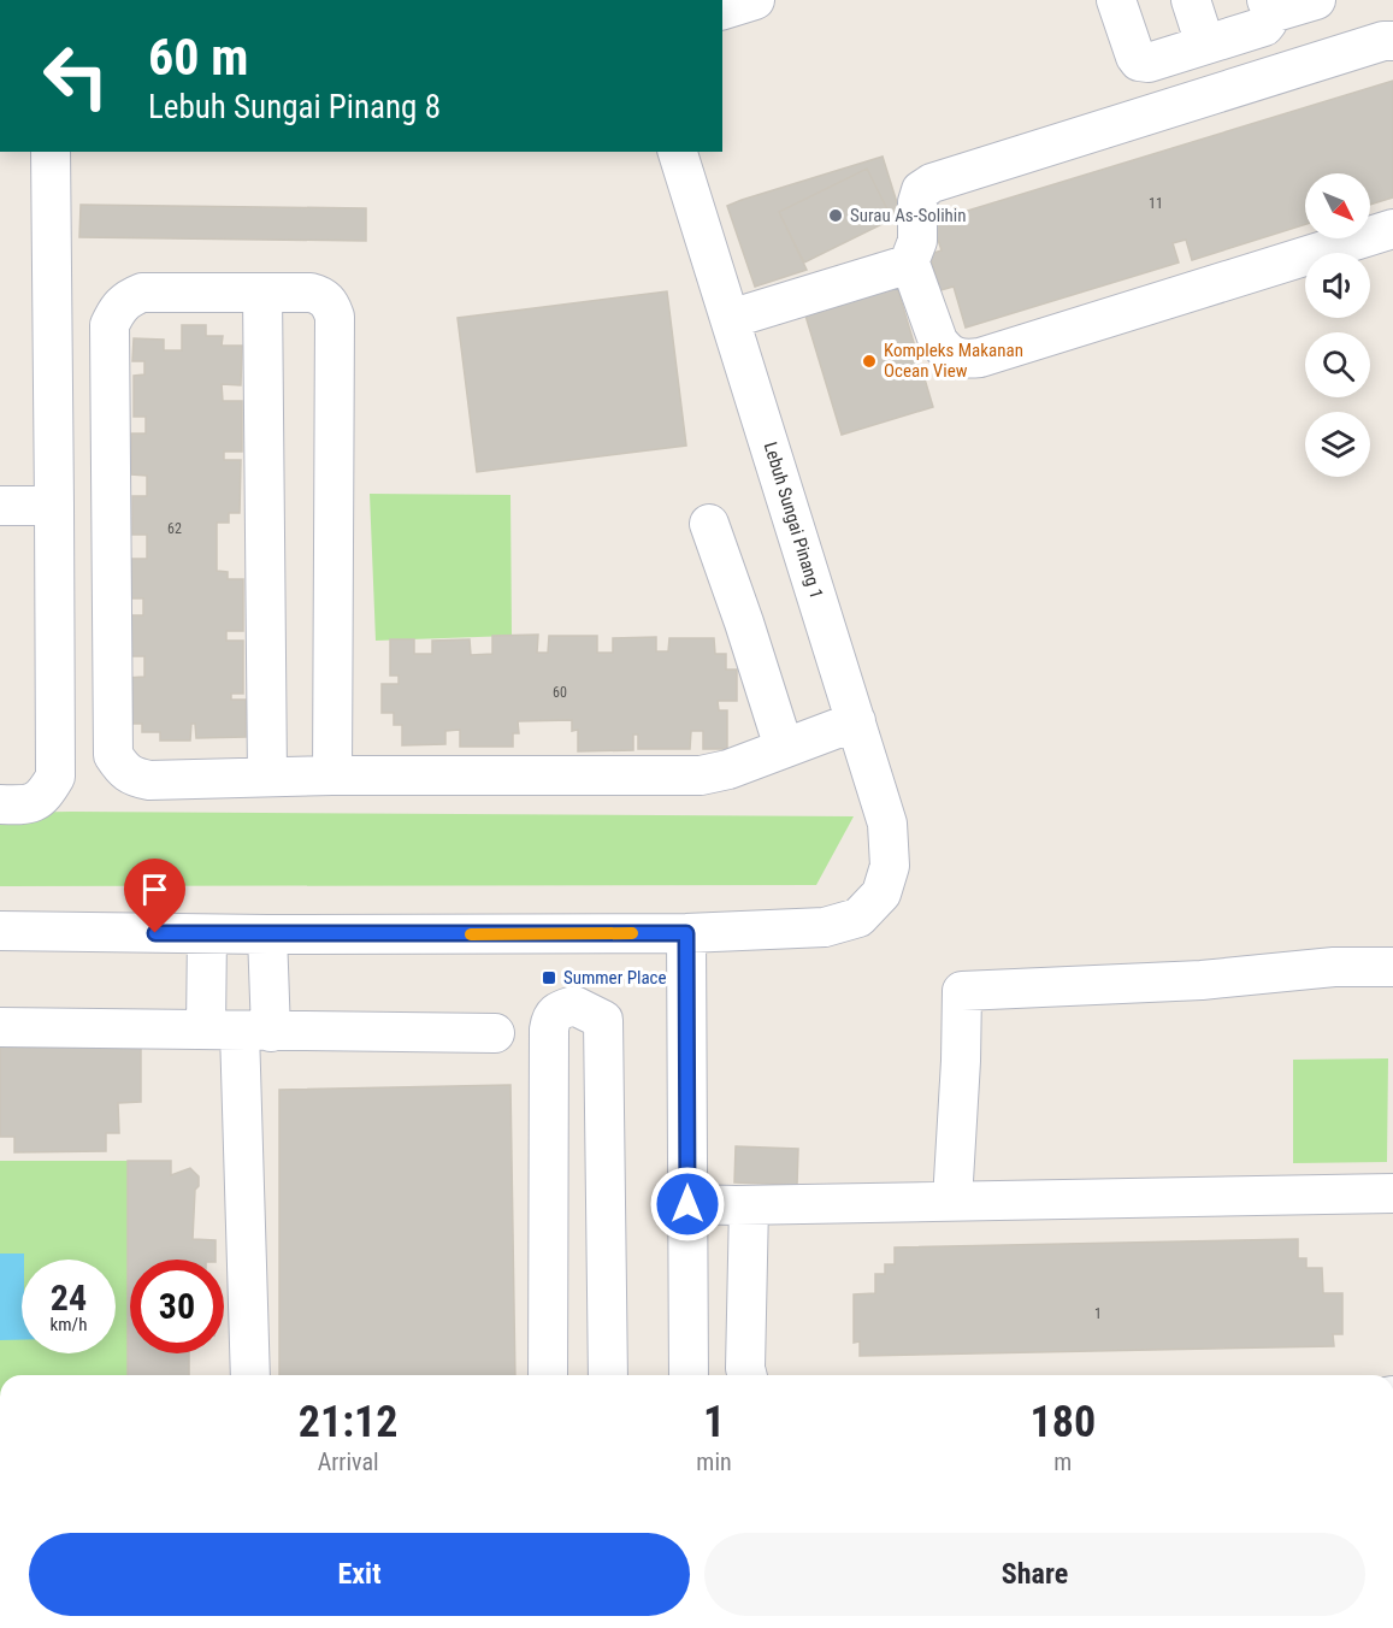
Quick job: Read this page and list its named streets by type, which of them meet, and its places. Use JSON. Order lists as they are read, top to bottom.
{
  "streets": {
    "street": ["Lebuh Sungai Pinang 1"]
  },
  "places": {
    "other": ["Surau As-Solihin", "Kompleks Makanan Ocean View"],
    "transit": ["Summer Place"]
  },
  "house_numbers": [
    "11",
    "62",
    "60",
    "1"
  ],
  "north": "bottom right",
  "page": {
    "turn": ["60 m", "Lebuh Sungai Pinang 8"],
    "speed": "24 km/h",
    "limit": "30",
    "eta": [
      "21:12",
      "Arrival",
      "1",
      "min",
      "180",
      "m"
    ],
    "buttons": ["Exit", "Share"]
  }
}
